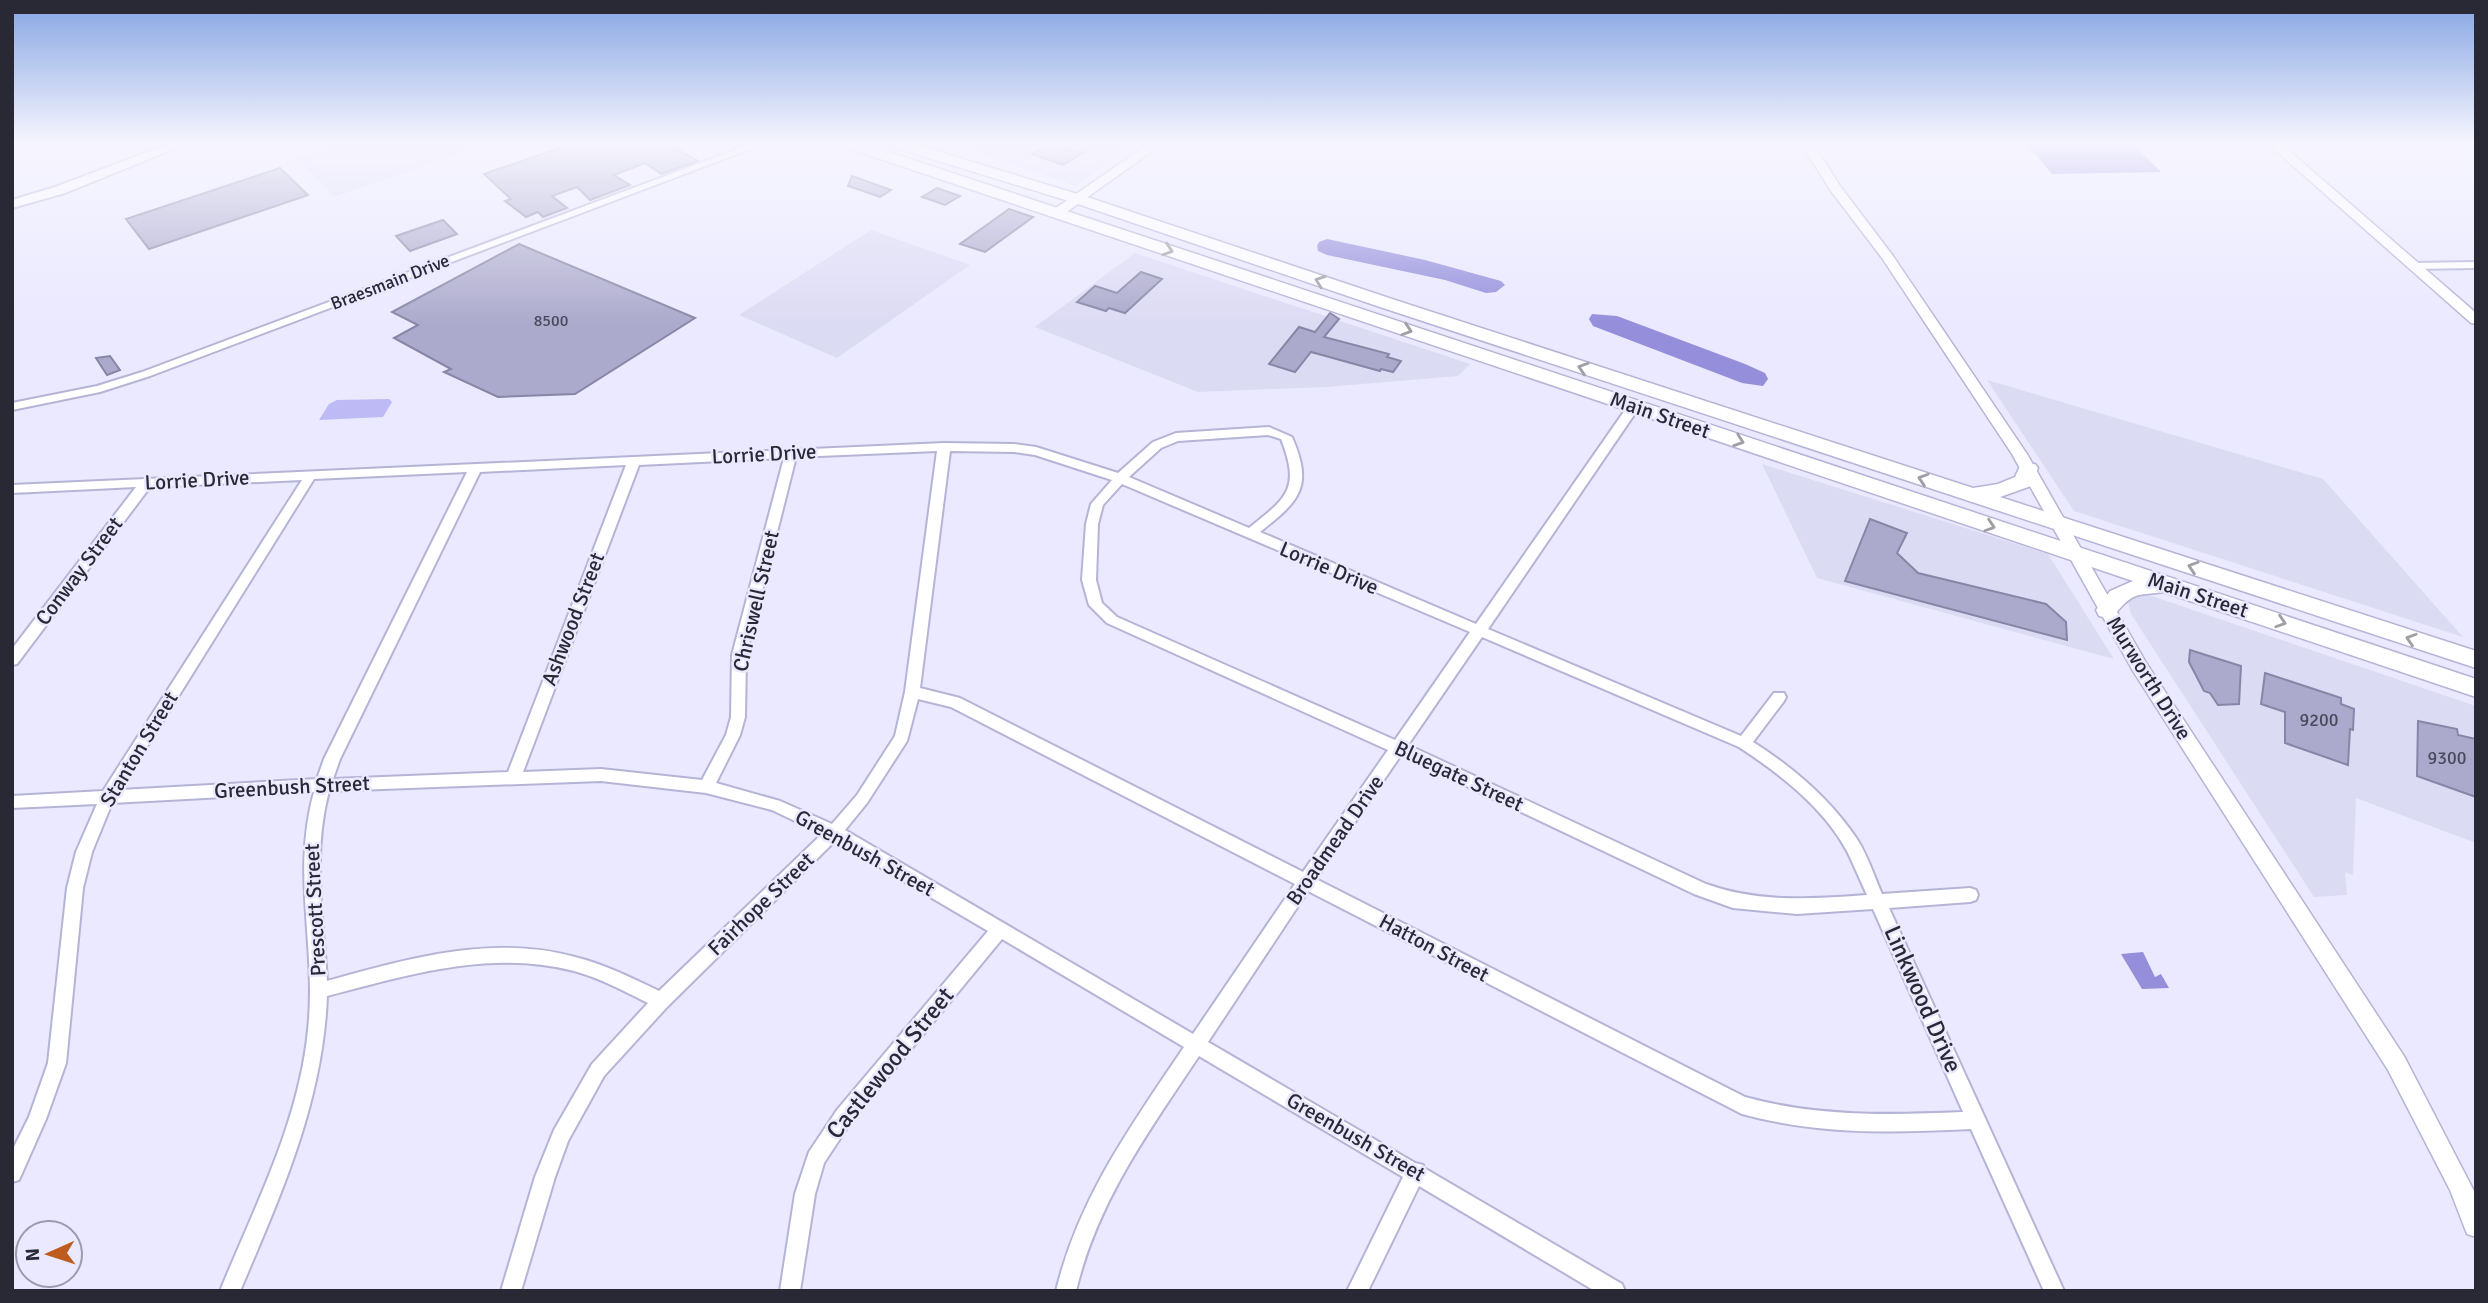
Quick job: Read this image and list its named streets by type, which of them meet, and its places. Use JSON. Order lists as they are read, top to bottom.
{
  "streets": {
    "main road": ["Main Street"],
    "street": [
      "Braesmain Drive",
      "Lorrie Drive",
      "Conway Street",
      "Chriswell Street",
      "Ashwood Street",
      "Murworth Drive",
      "Stanton Street",
      "Bluegate Street",
      "Greenbush Street",
      "Broadmead Drive",
      "Fairhope Street",
      "Prescott Street",
      "Hatton Street",
      "Linkwood Drive",
      "Castlewood Street"
    ]
  },
  "crossings": [
    ["Main Street", "Murworth Drive"],
    ["Main Street", "Broadmead Drive"],
    ["Lorrie Drive", "Conway Street"],
    ["Lorrie Drive", "Chriswell Street"],
    ["Lorrie Drive", "Ashwood Street"],
    ["Lorrie Drive", "Stanton Street"],
    ["Lorrie Drive", "Bluegate Street"],
    ["Lorrie Drive", "Broadmead Drive"],
    ["Lorrie Drive", "Fairhope Street"],
    ["Lorrie Drive", "Prescott Street"],
    ["Lorrie Drive", "Linkwood Drive"],
    ["Chriswell Street", "Greenbush Street"],
    ["Ashwood Street", "Greenbush Street"],
    ["Stanton Street", "Greenbush Street"],
    ["Bluegate Street", "Broadmead Drive"],
    ["Bluegate Street", "Linkwood Drive"],
    ["Greenbush Street", "Broadmead Drive"],
    ["Greenbush Street", "Fairhope Street"],
    ["Greenbush Street", "Prescott Street"],
    ["Greenbush Street", "Castlewood Street"],
    ["Broadmead Drive", "Hatton Street"],
    ["Broadmead Drive", "Linkwood Drive"],
    ["Fairhope Street", "Hatton Street"],
    ["Hatton Street", "Linkwood Drive"]
  ],
  "house_numbers": ["8500", "9200", "9300"],
  "north": "left"
}
